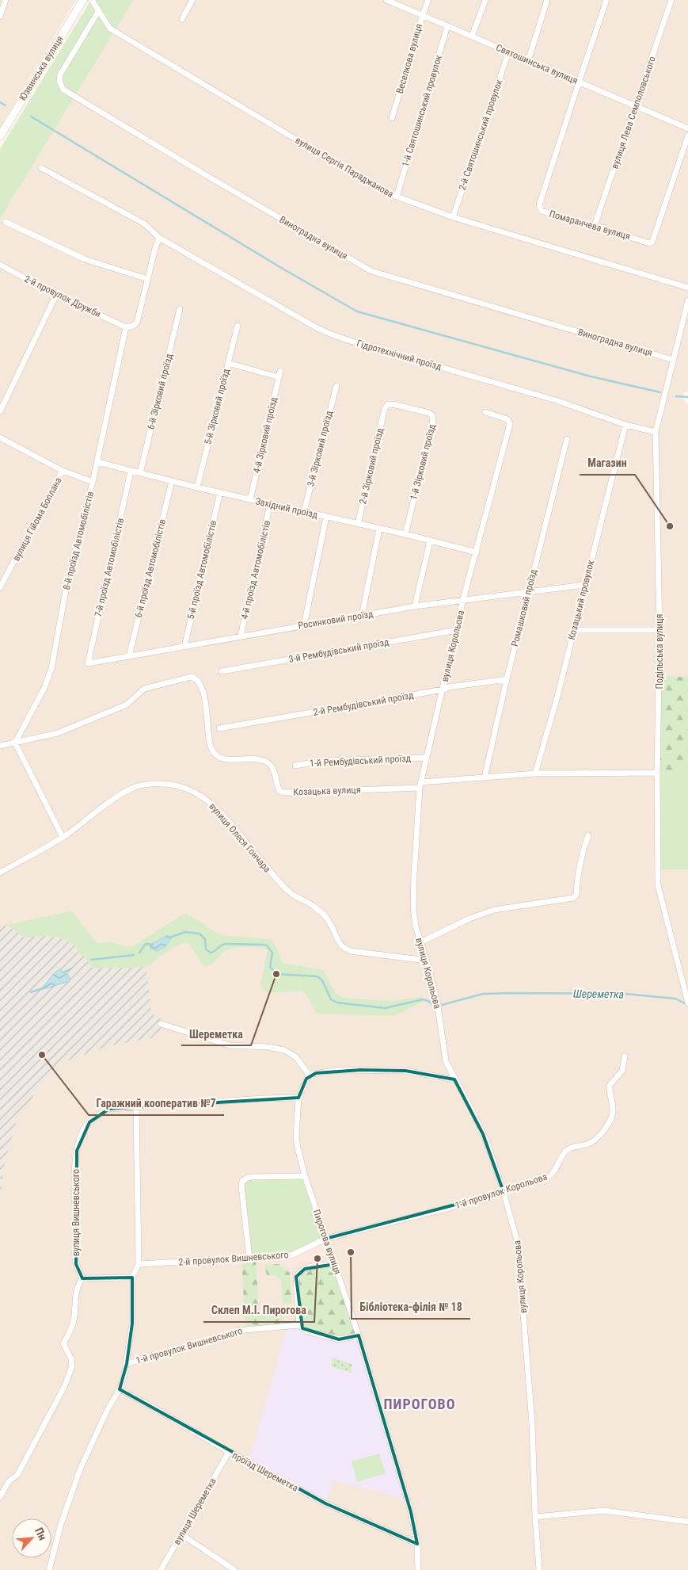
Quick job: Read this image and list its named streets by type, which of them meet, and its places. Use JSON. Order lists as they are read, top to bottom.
{
  "streets": {
    "main road": ["Юзвинська вулиця"],
    "street": [
      "Веселкова вулиця",
      "Святошинська вулиця",
      "1-й Святошинський провулок",
      "вулиця Лева Семполовського",
      "2-й Святошинський провулок",
      "вулиця Сергія Параджанова",
      "Помаранчева вулиця",
      "Виноградна вулиця",
      "2-й провулок Дружби",
      "Гідротехнічний проїзд",
      "6-й Зірковий проїзд",
      "5-й Зірковий проїзд",
      "4-й Зірковий проїзд",
      "3-й Зірковий проїзд",
      "1-й Зірковий проїзд",
      "2-й Зірковий проїзд",
      "Західний проїзд",
      "вулиця Гійома Боплана",
      "8-й проїзд Автомобілістів",
      "7-й проїзд Автомобілістів",
      "6-й проїзд Автомобілістів",
      "5-й проїзд Автомобілістів",
      "4-й проїзд Автомобілістів",
      "Козацький провулок",
      "Ромашковий проїзд",
      "Росинковий проїзд",
      "вулиця Корольова",
      "3-й Рембудівський проїзд",
      "Подільська вулиця",
      "2-й Рембудівський проїзд",
      "1-й Рембудівський проїзд",
      "Козацька вулиця",
      "вулиця Олеся Гончара",
      "1-й провулок Корольова",
      "вулиця Вишневського",
      "Пирогова вулиця",
      "2-й провулок Вишневського",
      "1-й провулок Вишневського",
      "проїзд Шереметка",
      "вулиця Шереметка"
    ]
  },
  "crossings": [
    ["Веселкова вулиця", "Святошинська вулиця"],
    ["Святошинська вулиця", "1-й Святошинський провулок"],
    ["Святошинська вулиця", "вулиця Лева Семполовського"],
    ["Святошинська вулиця", "2-й Святошинський провулок"],
    ["Святошинська вулиця", "Помаранчева вулиця"],
    ["1-й Святошинський провулок", "вулиця Сергія Параджанова"],
    ["вулиця Лева Семполовського", "Помаранчева вулиця"],
    ["2-й Святошинський провулок", "вулиця Сергія Параджанова"],
    ["вулиця Сергія Параджанова", "Виноградна вулиця"],
    ["Виноградна вулиця", "Подільська вулиця"],
    ["2-й провулок Дружби", "8-й проїзд Автомобілістів"],
    ["Гідротехнічний проїзд", "Козацький провулок"],
    ["Гідротехнічний проїзд", "Подільська вулиця"],
    ["6-й Зірковий проїзд", "Західний проїзд"],
    ["5-й Зірковий проїзд", "4-й Зірковий проїзд"],
    ["5-й Зірковий проїзд", "Західний проїзд"],
    ["4-й Зірковий проїзд", "Західний проїзд"],
    ["3-й Зірковий проїзд", "Західний проїзд"],
    ["1-й Зірковий проїзд", "2-й Зірковий проїзд"],
    ["1-й Зірковий проїзд", "Західний проїзд"],
    ["2-й Зірковий проїзд", "Західний проїзд"],
    ["Західний проїзд", "8-й проїзд Автомобілістів"],
    ["Західний проїзд", "7-й проїзд Автомобілістів"],
    ["Західний проїзд", "6-й проїзд Автомобілістів"],
    ["Західний проїзд", "5-й проїзд Автомобілістів"],
    ["Західний проїзд", "4-й проїзд Автомобілістів"],
    ["Західний проїзд", "вулиця Корольова"],
    ["8-й проїзд Автомобілістів", "Козацька вулиця"],
    ["7-й проїзд Автомобілістів", "Росинковий проїзд"],
    ["6-й проїзд Автомобілістів", "Росинковий проїзд"],
    ["5-й проїзд Автомобілістів", "Росинковий проїзд"],
    ["4-й проїзд Автомобілістів", "Росинковий проїзд"],
    ["Козацький провулок", "Росинковий проїзд"],
    ["Козацький провулок", "Козацька вулиця"],
    ["Ромашковий проїзд", "Росинковий проїзд"],
    ["Ромашковий проїзд", "2-й Рембудівський проїзд"],
    ["Ромашковий проїзд", "Козацька вулиця"],
    ["Росинковий проїзд", "вулиця Корольова"],
    ["вулиця Корольова", "3-й Рембудівський проїзд"],
    ["вулиця Корольова", "2-й Рембудівський проїзд"],
    ["вулиця Корольова", "1-й Рембудівський проїзд"],
    ["вулиця Корольова", "Козацька вулиця"],
    ["вулиця Корольова", "вулиця Олеся Гончара"],
    ["вулиця Корольова", "1-й провулок Корольова"],
    ["Подільська вулиця", "Козацька вулиця"],
    ["1-й провулок Корольова", "Пирогова вулиця"],
    ["1-й провулок Корольова", "2-й провулок Вишневського"],
    ["вулиця Вишневського", "Пирогова вулиця"],
    ["Пирогова вулиця", "2-й провулок Вишневського"],
    ["Пирогова вулиця", "проїзд Шереметка"],
    ["проїзд Шереметка", "вулиця Шереметка"]
  ],
  "districts": ["ПИРОГОВО"],
  "water": ["Шереметка"],
  "places": [
    "Магазин",
    "Шереметка",
    "Гаражний кооператив №7",
    "Бібліотека-філія № 18",
    "Склеп М.І. Пирогова"
  ],
  "north": "top right"
}
